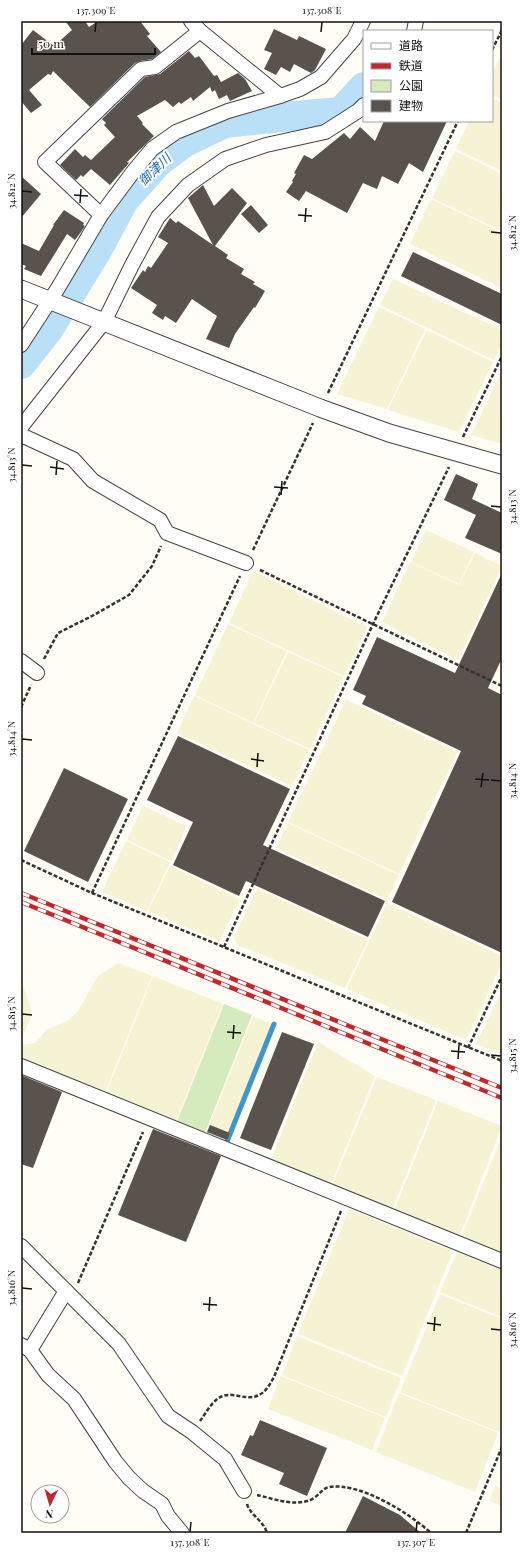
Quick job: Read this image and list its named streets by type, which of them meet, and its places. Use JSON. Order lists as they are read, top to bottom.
{
  "water": ["御津川"],
  "legend": [
    "道路",
    "鉄道",
    "公園",
    "建物"
  ],
  "scale_bar": "50 m",
  "north": "bottom",
  "coordinates": [
    "137.309°E",
    "137.308°E",
    "34.812°N",
    "34.813°N",
    "34.814°N",
    "34.815°N",
    "34.816°N",
    "137.307°E"
  ]
}
